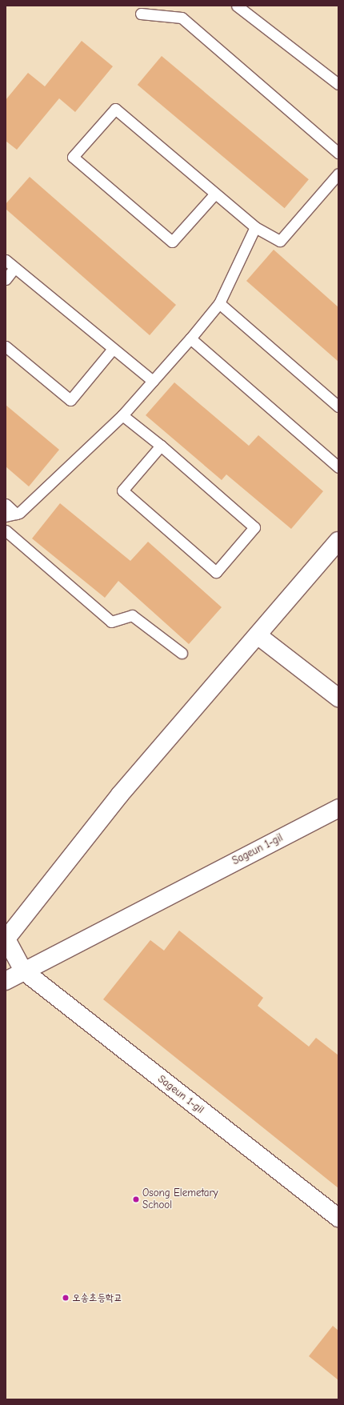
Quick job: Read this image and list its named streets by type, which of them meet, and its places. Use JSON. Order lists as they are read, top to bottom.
{
  "streets": {
    "street": ["Sageun 1-gil"]
  },
  "places": ["Osong Elemetary School", "오송초등학교"]
}
